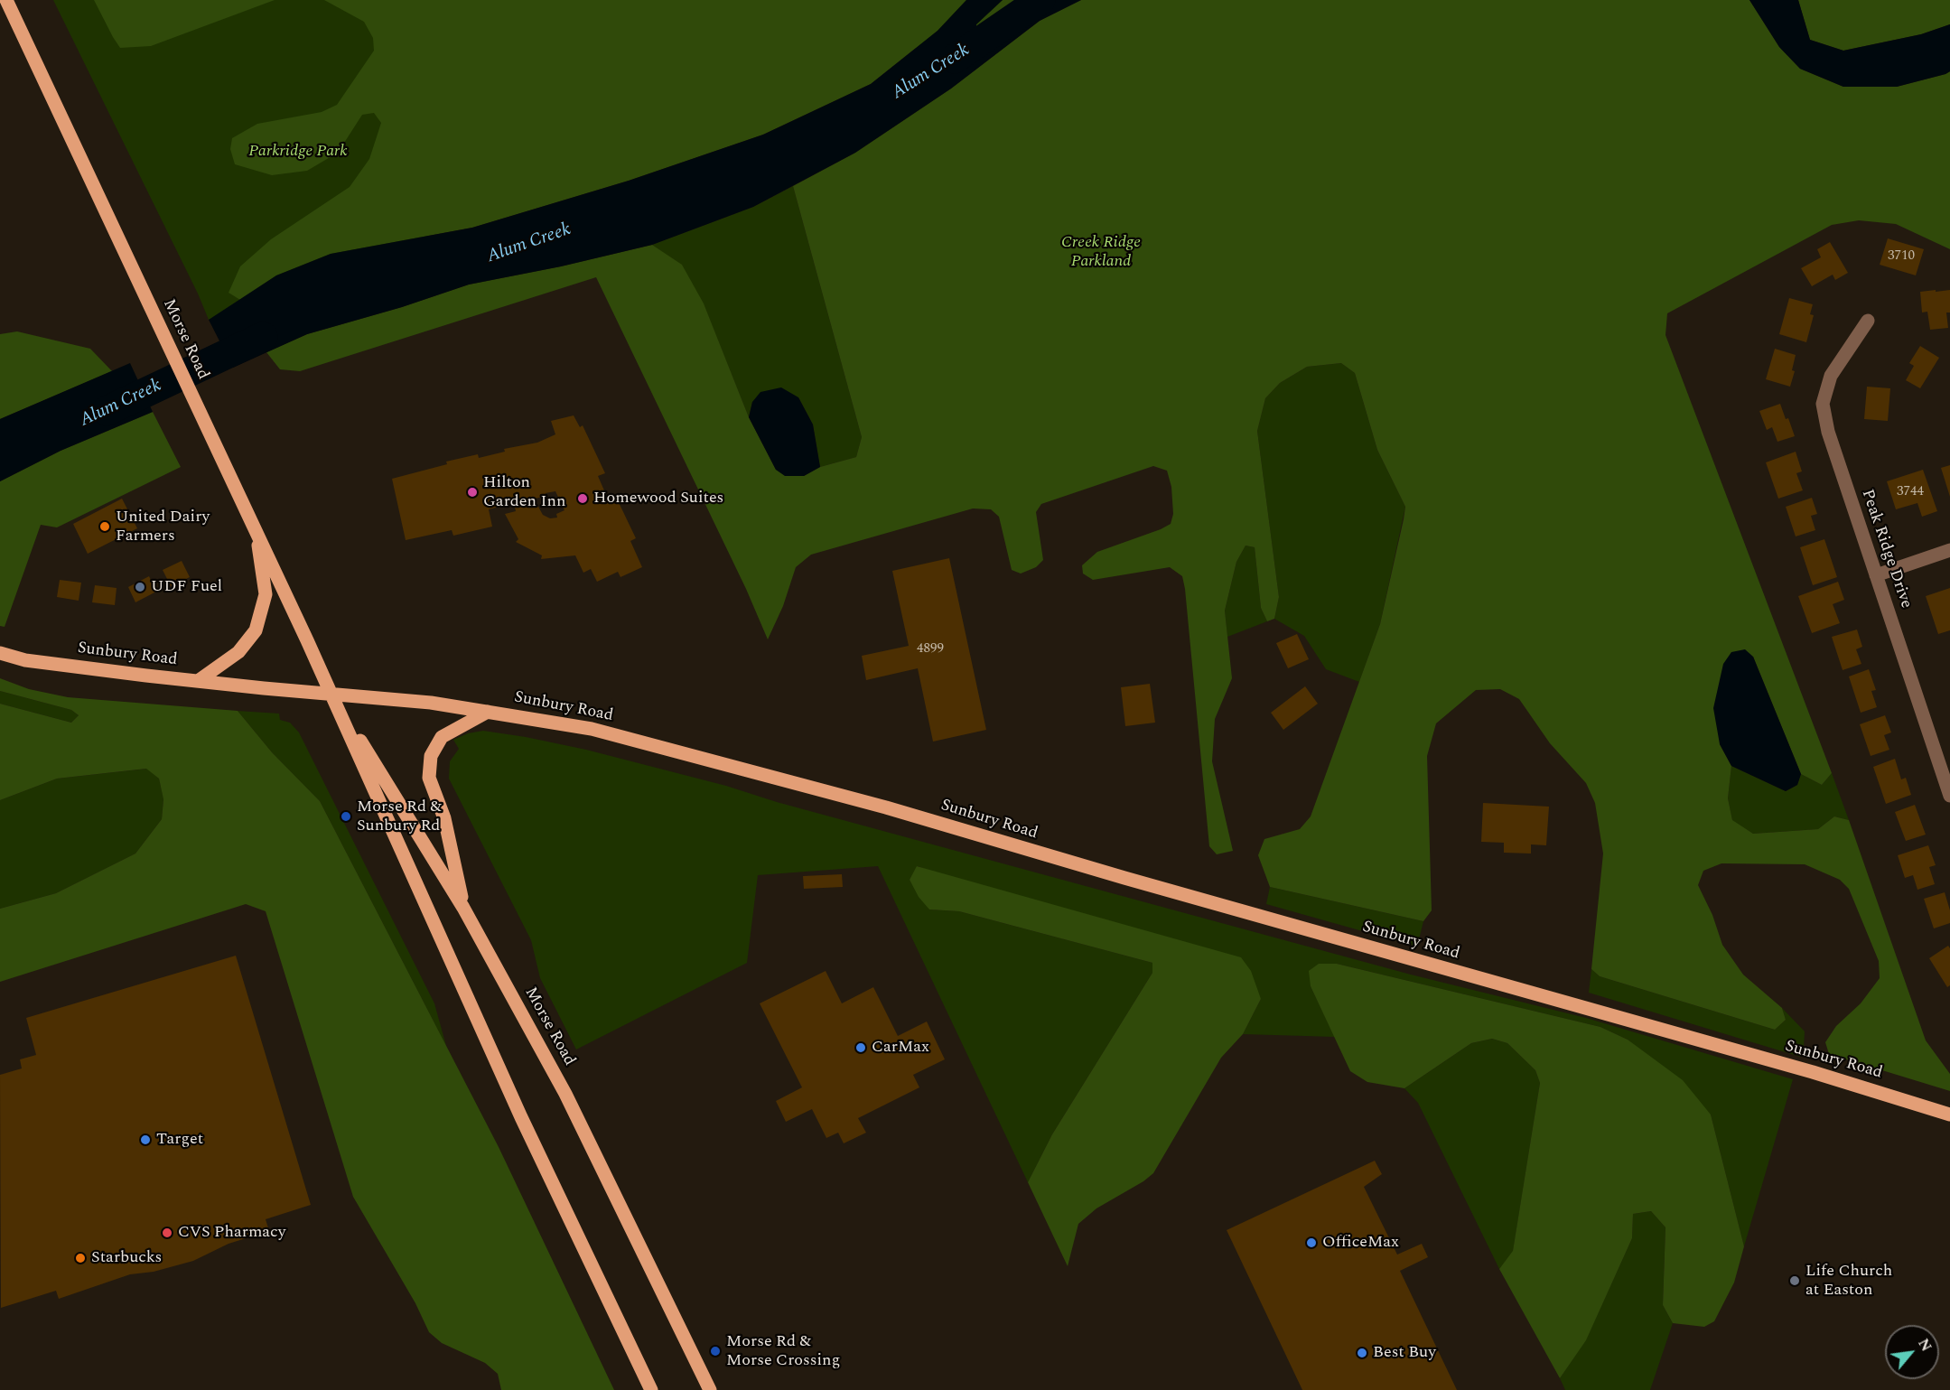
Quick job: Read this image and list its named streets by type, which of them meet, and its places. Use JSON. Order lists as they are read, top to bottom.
{
  "streets": {
    "main road": ["Morse Road", "Sunbury Road"],
    "street": ["Peak Ridge Drive"]
  },
  "crossings": [
    ["Morse Road", "Sunbury Road"]
  ],
  "water": ["Alum Creek"],
  "parks": ["Parkridge Park", "Creek Ridge Parkland"],
  "places": [
    "Hilton Garden Inn",
    "Homewood Suites",
    "United Dairy Farmers",
    "UDF Fuel",
    "Morse Rd & Sunbury Rd",
    "CarMax",
    "Target",
    "CVS Pharmacy",
    "OfficeMax",
    "Starbucks",
    "Life Church at Easton",
    "Morse Rd & Morse Crossing",
    "Best Buy"
  ],
  "house_numbers": ["3710", "3744", "4899"],
  "north": "top right"
}
